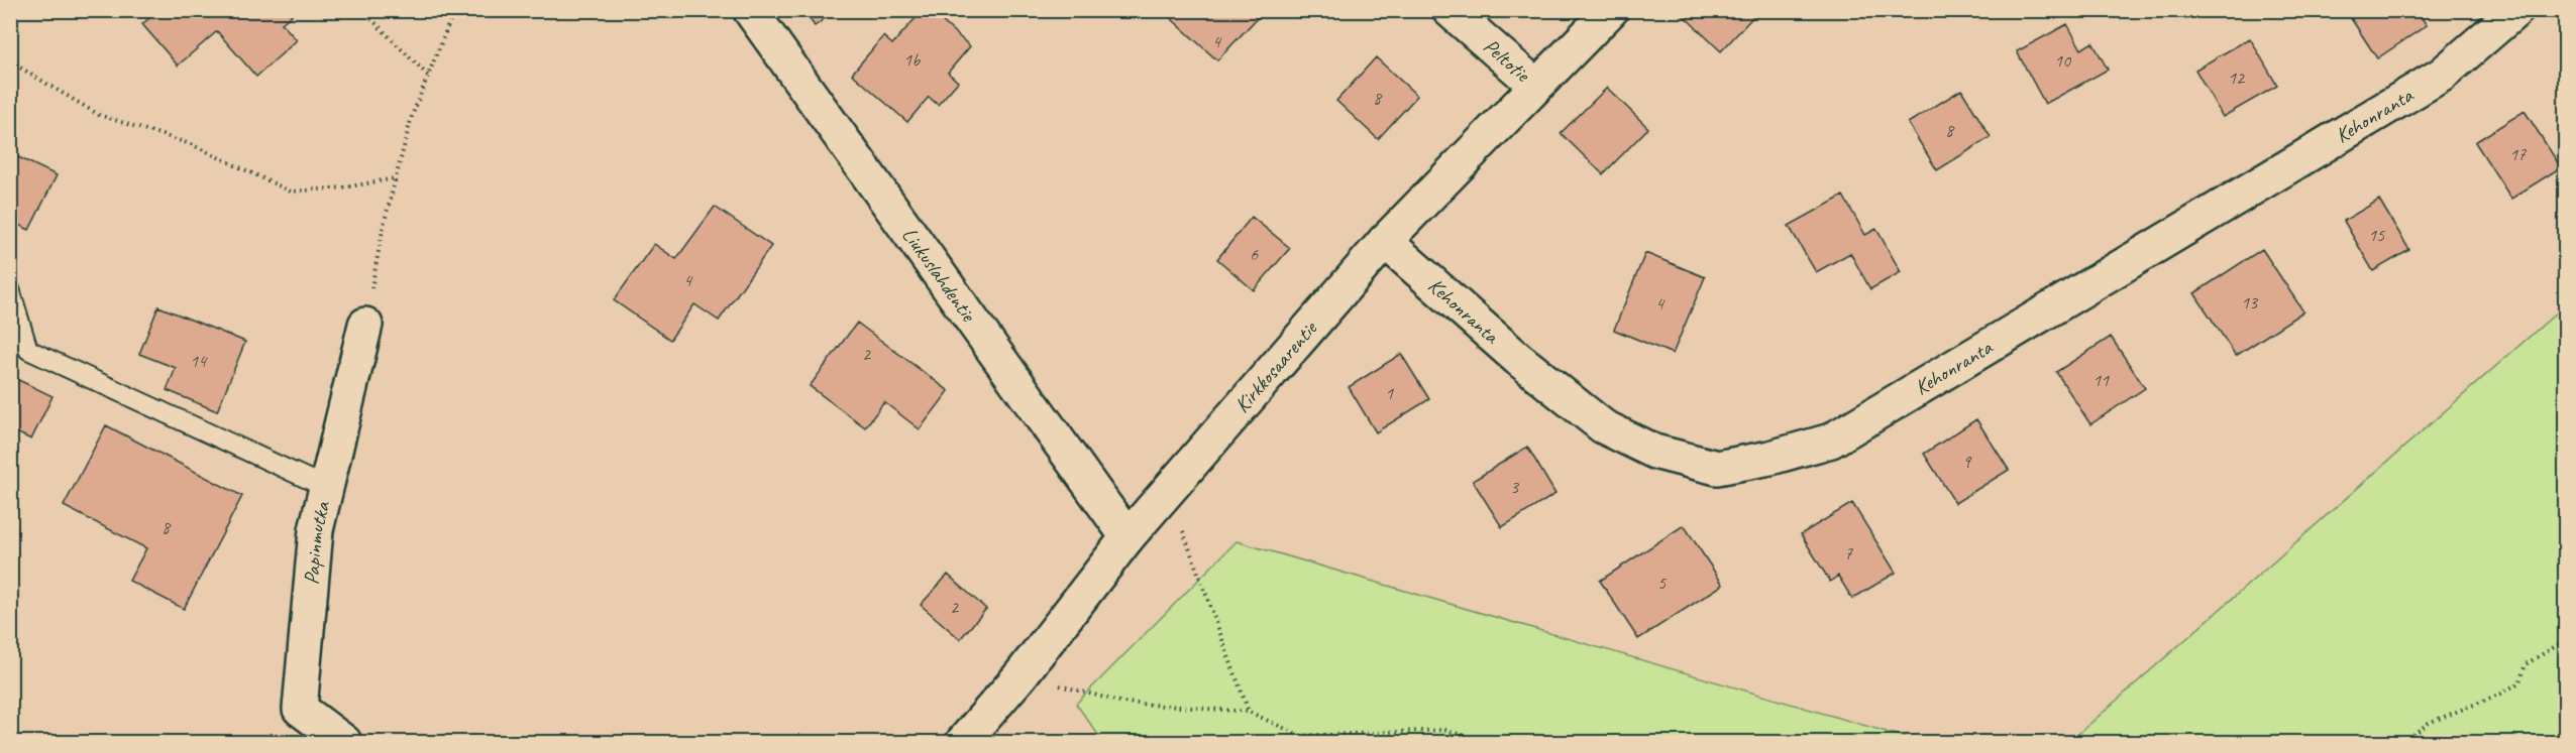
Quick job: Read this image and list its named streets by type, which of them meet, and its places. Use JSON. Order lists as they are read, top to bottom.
{
  "streets": {
    "street": [
      "Peltotie",
      "Kehonranta",
      "Liukuslahdentie",
      "Kirkkosaarentie",
      "Papinmutka"
    ]
  },
  "crossings": [
    ["Peltotie", "Kirkkosaarentie"],
    ["Kehonranta", "Kirkkosaarentie"],
    ["Liukuslahdentie", "Kirkkosaarentie"]
  ],
  "house_numbers": [
    "4",
    "1b",
    "10",
    "12",
    "8",
    "8",
    "17",
    "15",
    "6",
    "4",
    "13",
    "4",
    "2",
    "14",
    "11",
    "1",
    "9",
    "3",
    "8",
    "7",
    "5",
    "2"
  ]
}
